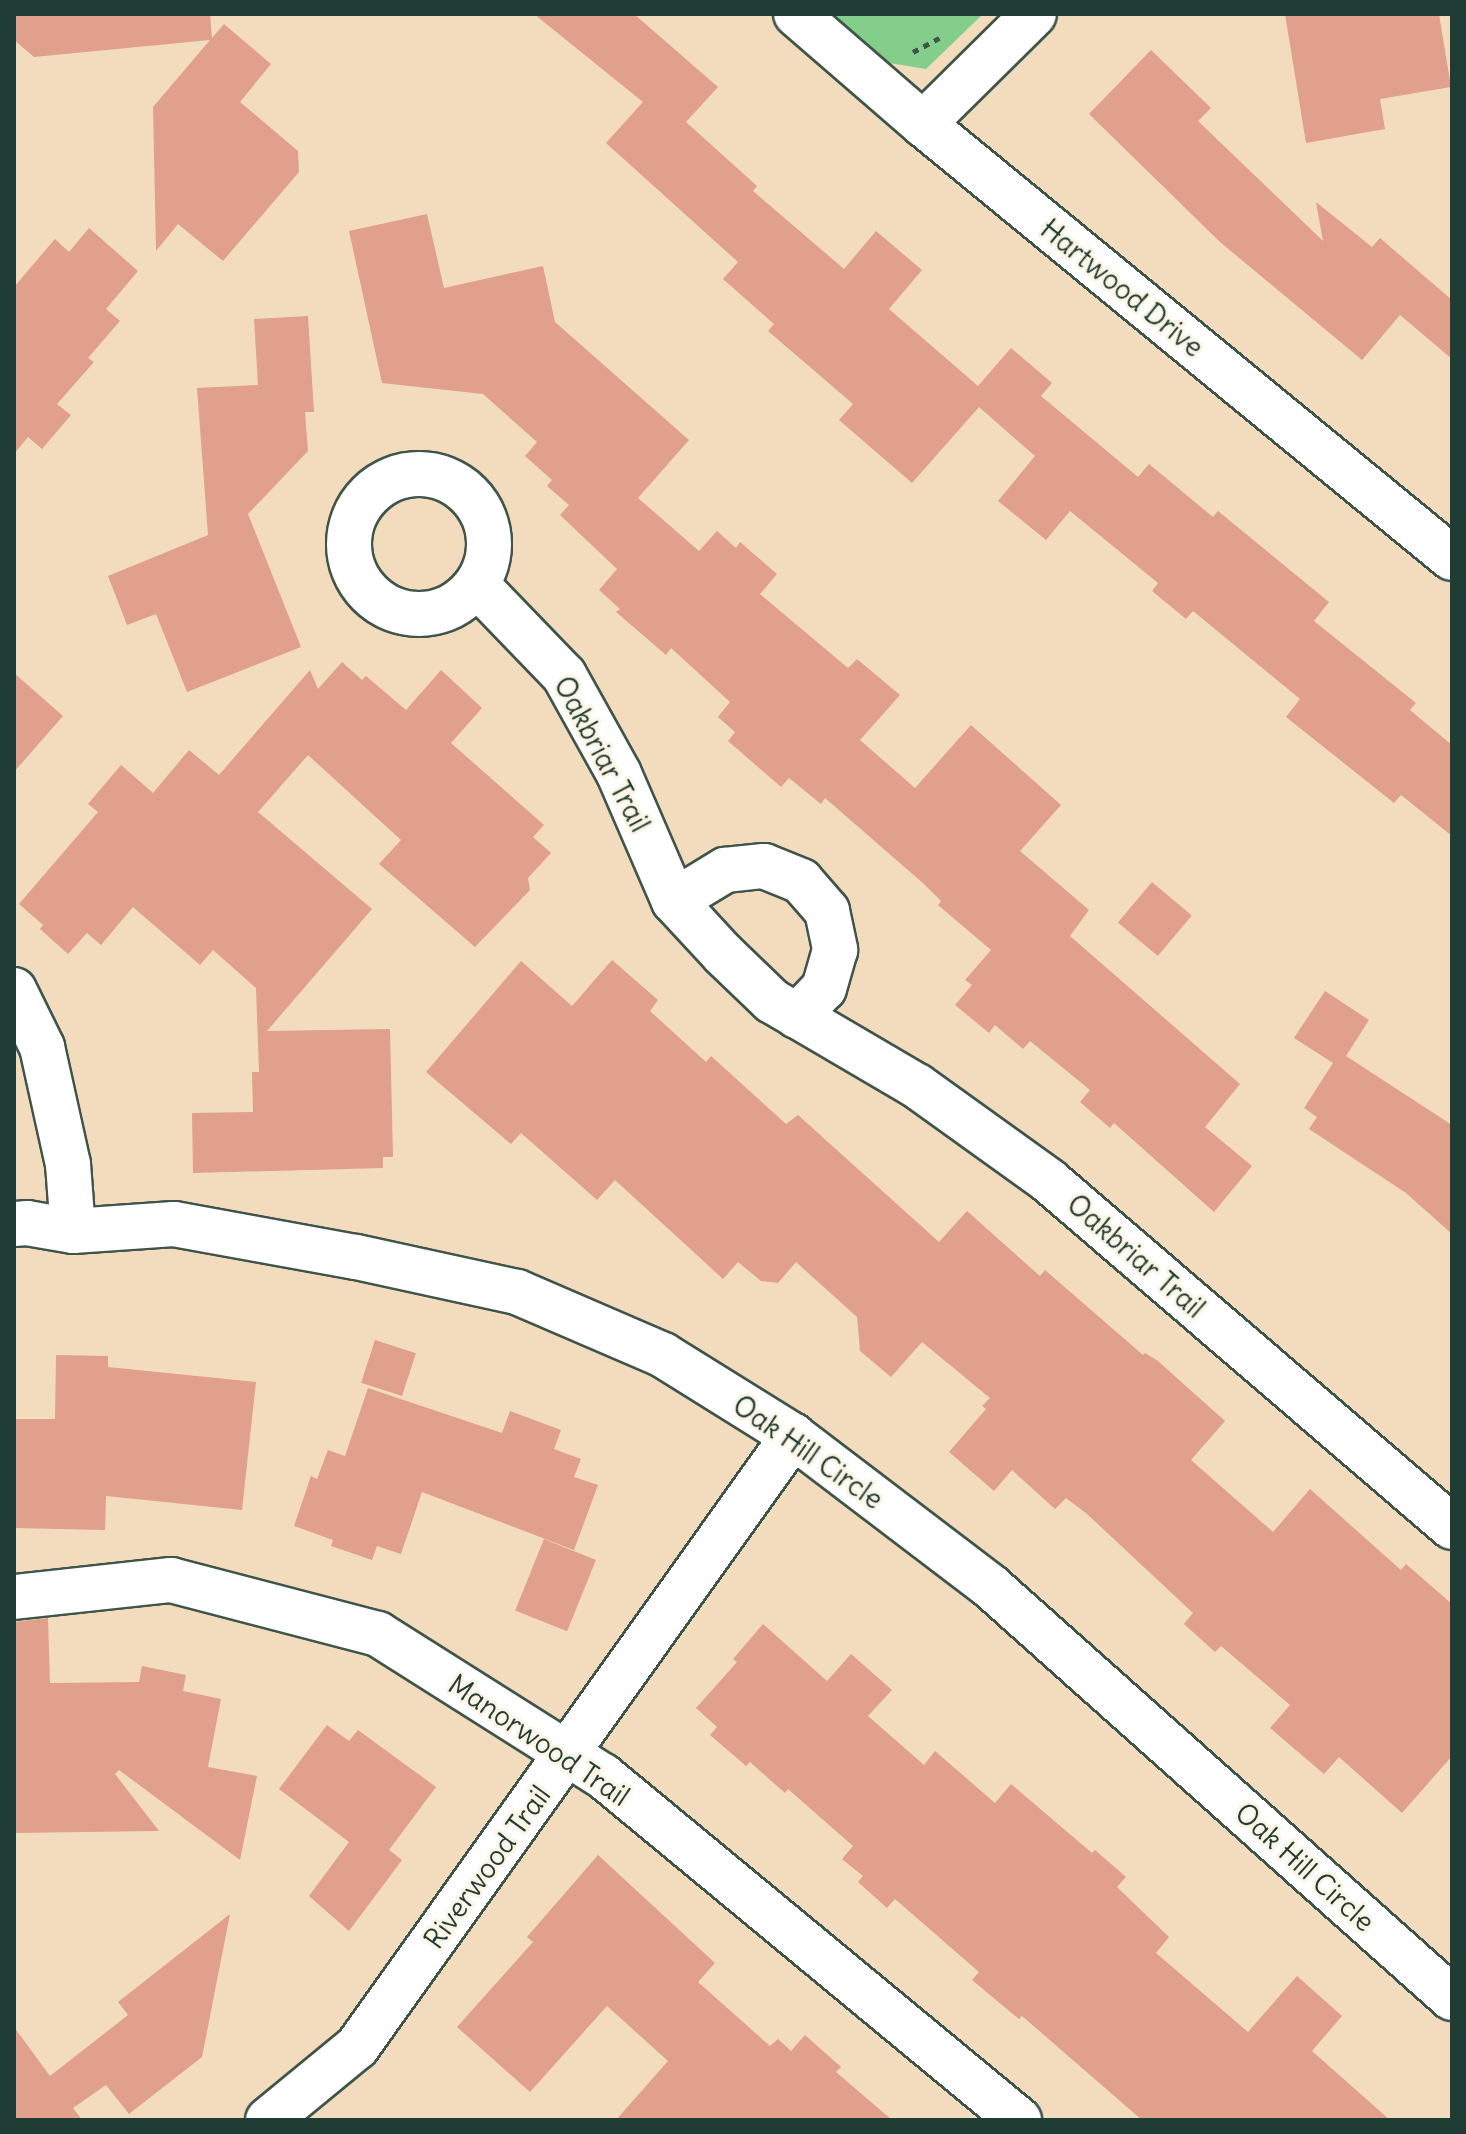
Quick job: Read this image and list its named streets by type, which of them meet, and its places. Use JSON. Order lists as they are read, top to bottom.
{
  "streets": {
    "street": [
      "Hartwood Drive",
      "Oakbriar Trail",
      "Oak Hill Circle",
      "Manorwood Trail",
      "Riverwood Trail"
    ]
  },
  "crossings": [
    ["Oak Hill Circle", "Riverwood Trail"],
    ["Manorwood Trail", "Riverwood Trail"]
  ]
}
